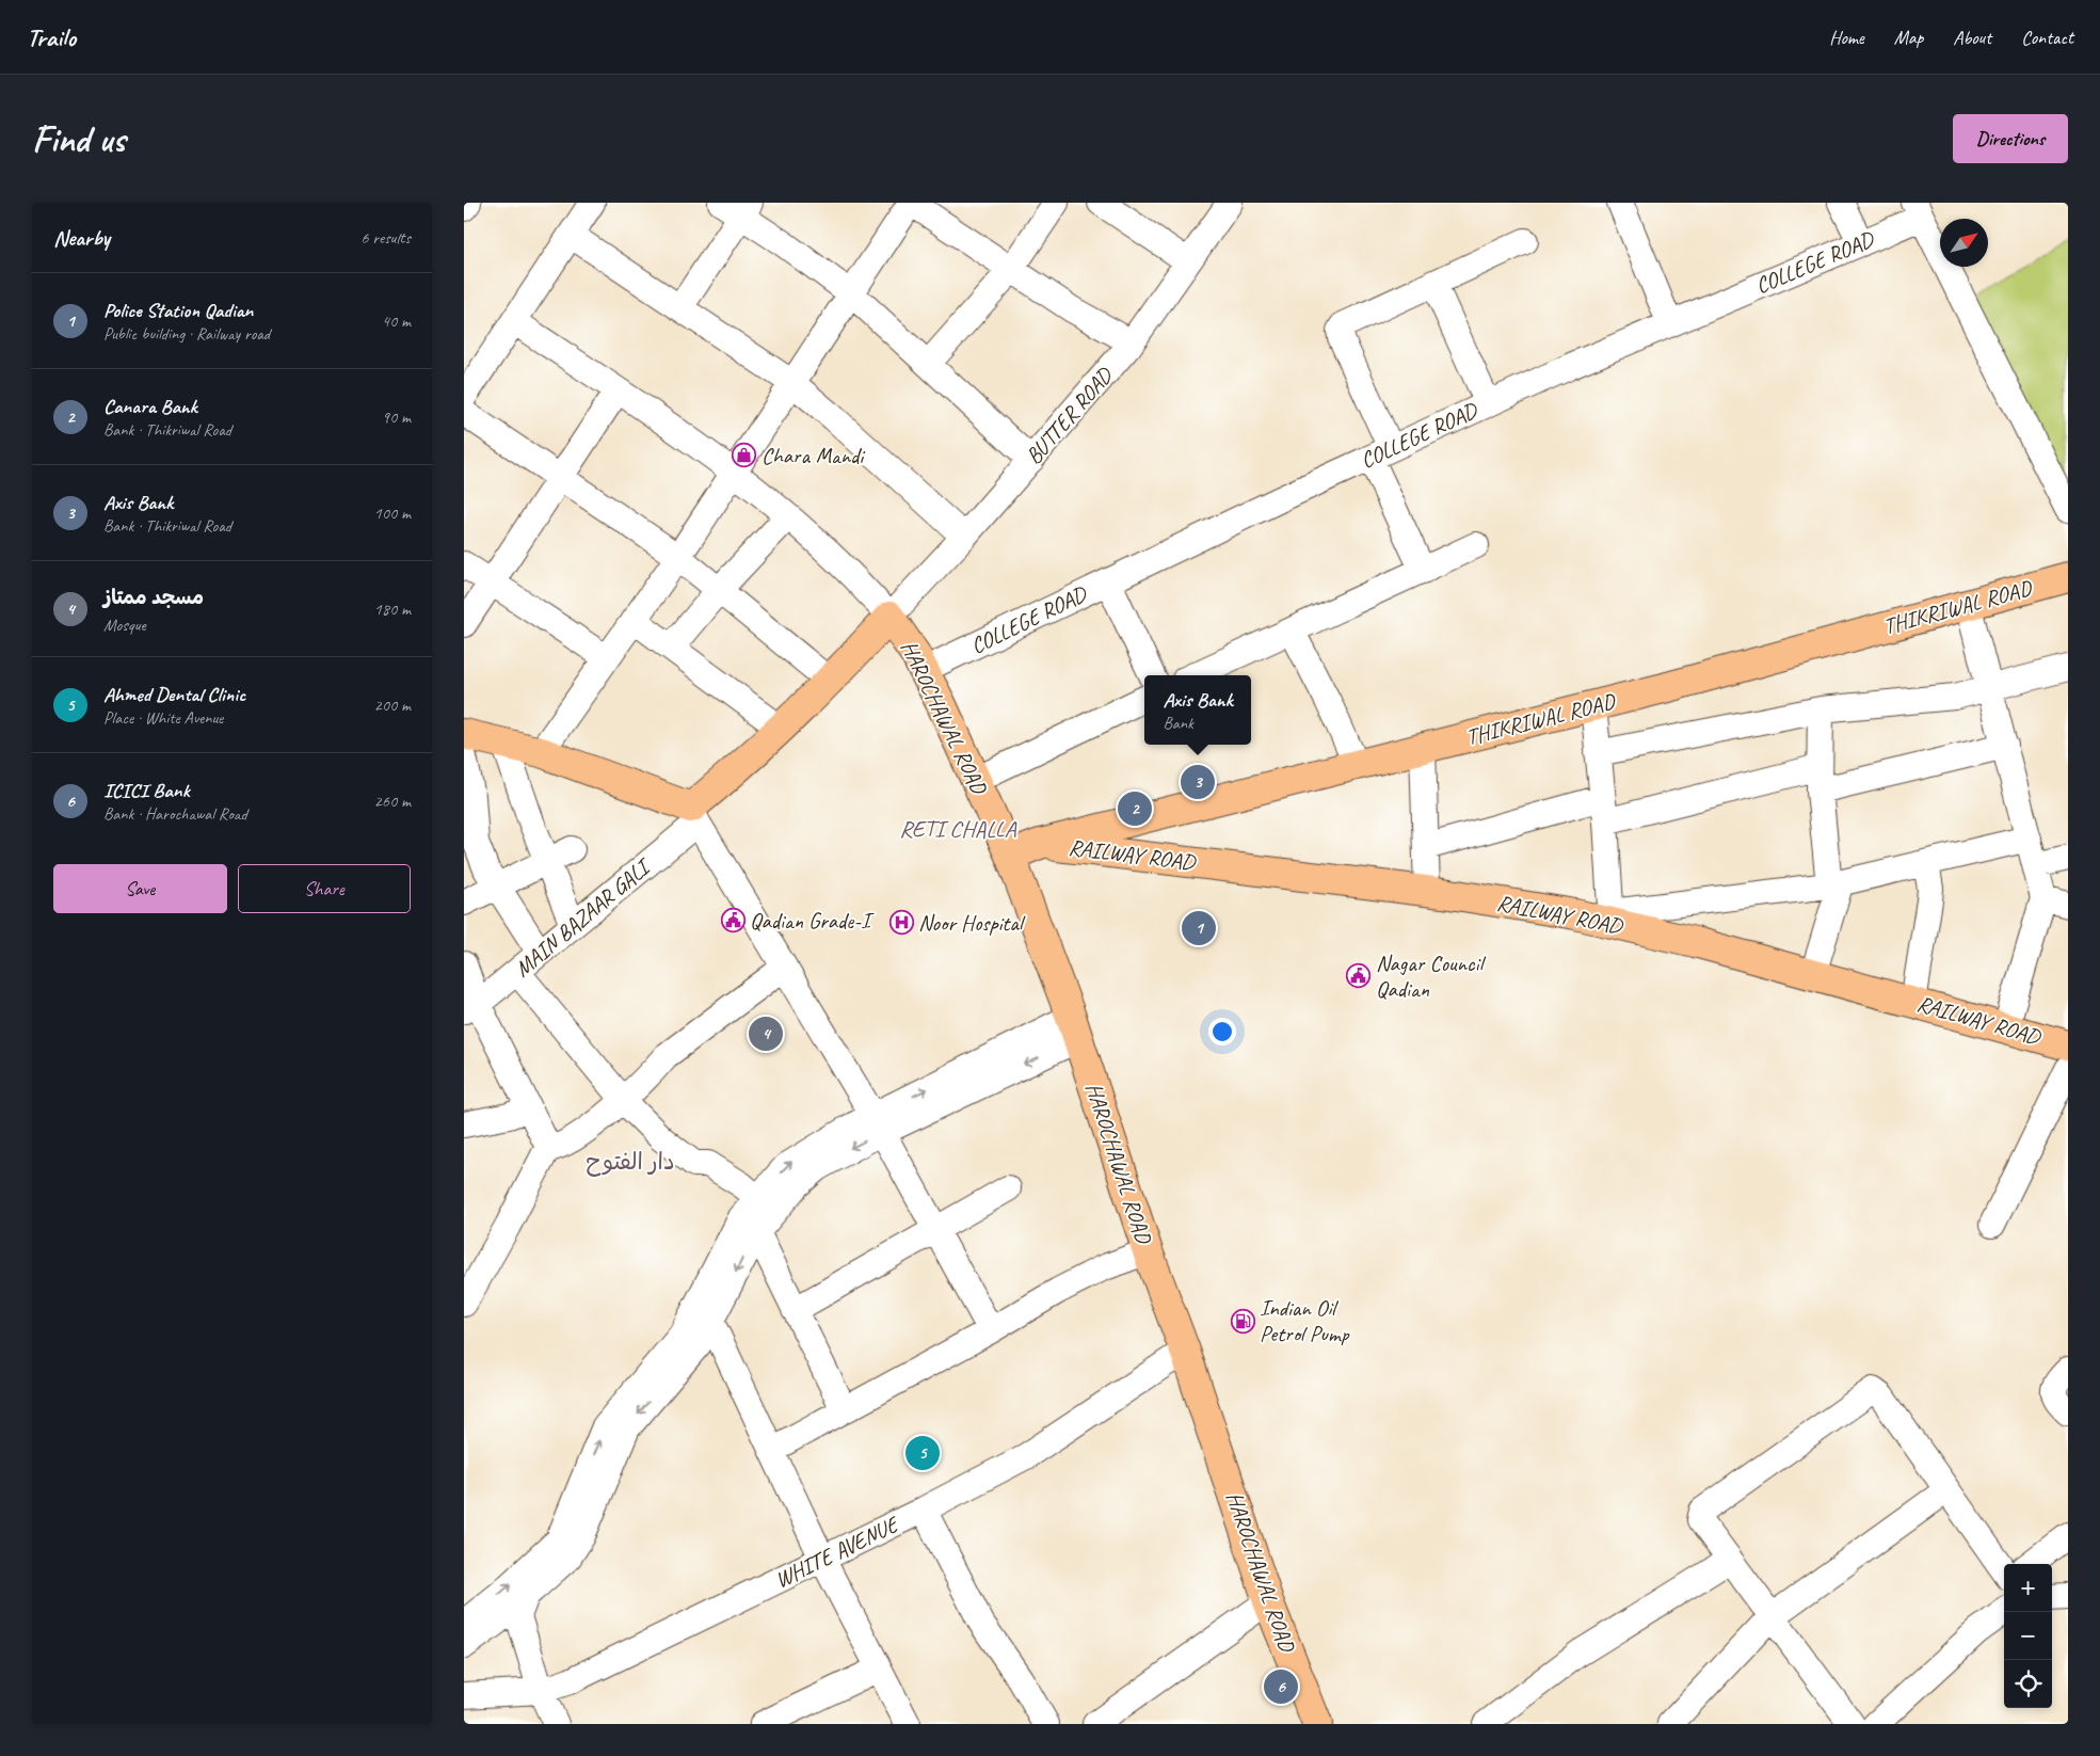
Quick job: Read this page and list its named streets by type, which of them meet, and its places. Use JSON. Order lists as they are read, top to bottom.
{
  "streets": {
    "main road": ["THIKRIWAL ROAD", "HAROCHAWAL ROAD", "RAILWAY ROAD"],
    "street": [
      "COLLEGE ROAD",
      "BUTTER ROAD",
      "MAIN BAZAAR GALI",
      "WHITE AVENUE"
    ]
  },
  "crossings": [
    ["COLLEGE ROAD", "HAROCHAWAL ROAD"],
    ["BUTTER ROAD", "HAROCHAWAL ROAD"],
    ["THIKRIWAL ROAD", "HAROCHAWAL ROAD"],
    ["THIKRIWAL ROAD", "RAILWAY ROAD"],
    ["HAROCHAWAL ROAD", "WHITE AVENUE"]
  ],
  "districts": ["RETI CHALLA", "دار الفتوح"],
  "places": {
    "shop": ["Chara Mandi"],
    "public building": ["Qadian Grade-I", "Nagar Council Qadian"],
    "hospital": ["Noor Hospital"],
    "fuel station": ["Indian Oil Petrol Pump"]
  },
  "north": "top right",
  "page": {
    "header": "Trailo",
    "nav": [
      "Home",
      "Map",
      "About",
      "Contact"
    ],
    "buttons": [
      "Directions",
      ["Save", "Share"]
    ],
    "title": "Find us",
    "heading": ["Nearby", "6 results"],
    "list": [
      {
        "mark": "1",
        "name": "Police Station Qadian",
        "note": "Public building · Railway road",
        "value": "40 m"
      },
      {
        "mark": "2",
        "name": "Canara Bank",
        "note": "Bank · Thikriwal Road",
        "value": "90 m"
      },
      {
        "mark": "3",
        "name": "Axis Bank",
        "note": "Bank · Thikriwal Road",
        "value": "100 m"
      },
      {
        "mark": "4",
        "name": "مسجد ممتاز",
        "note": "Mosque",
        "value": "180 m"
      },
      {
        "mark": "5",
        "name": "Ahmed Dental Clinic",
        "note": "Place · White Avenue",
        "value": "200 m"
      },
      {
        "mark": "6",
        "name": "ICICI Bank",
        "note": "Bank · Harochawal Road",
        "value": "260 m"
      }
    ],
    "popup": ["Axis Bank", "Bank"],
    "pins": [
      "3",
      "2",
      "1",
      "4",
      "5",
      "6"
    ],
    "map_buttons": ["+", "−"]
  }
}
